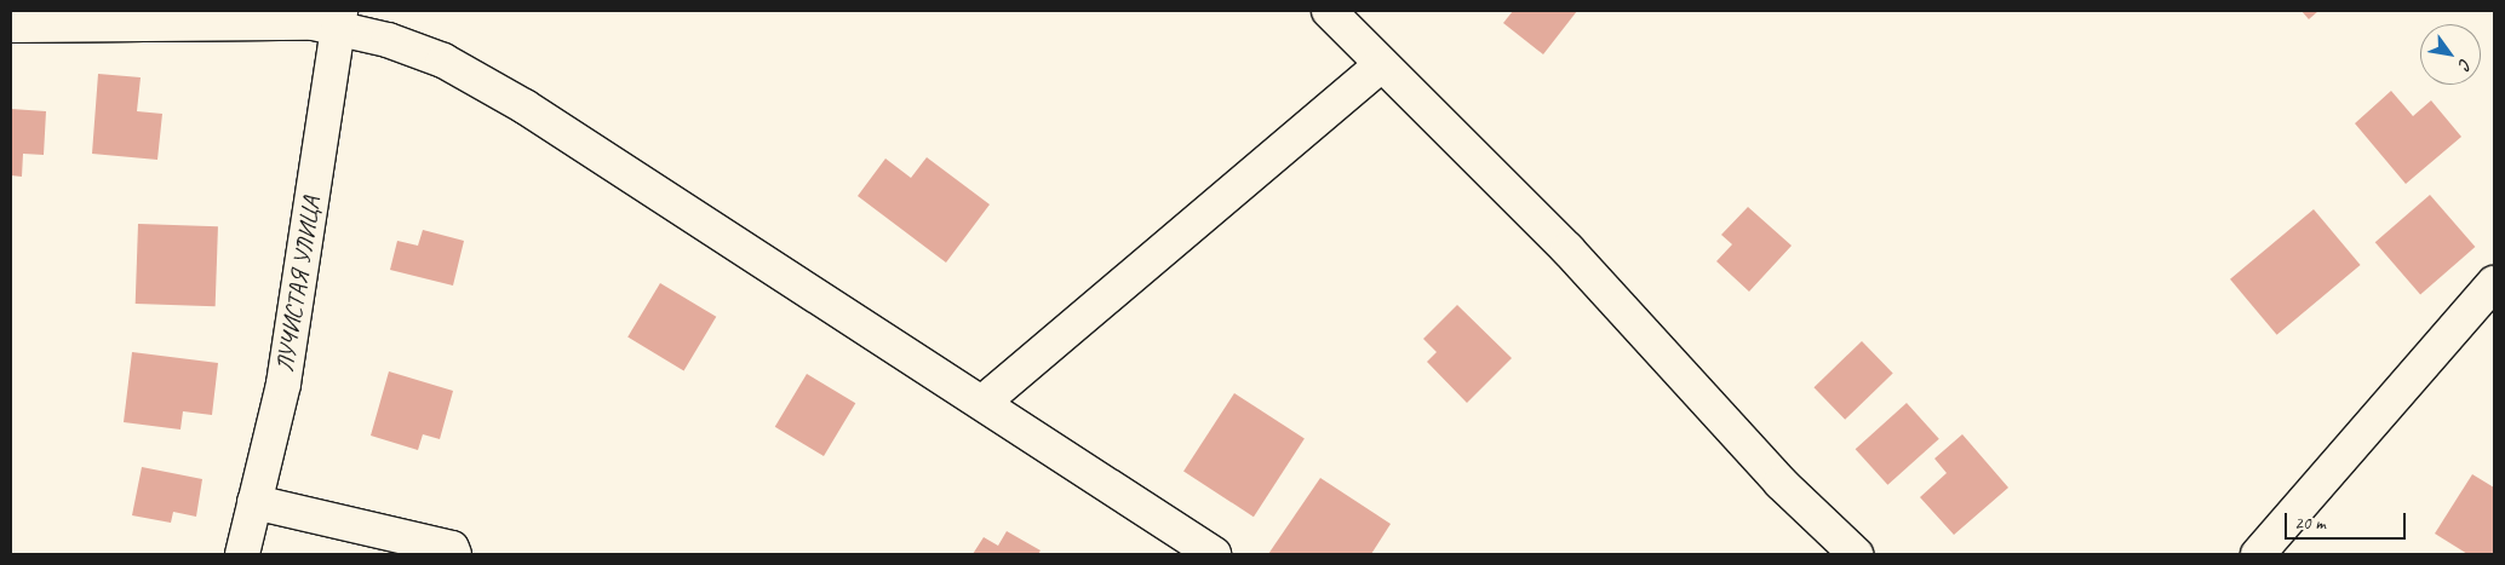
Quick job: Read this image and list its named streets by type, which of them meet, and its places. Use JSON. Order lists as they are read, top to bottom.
{
  "streets": {
    "street": ["ЛУЧИСТАЯ УЛИЦА"]
  },
  "scale_bar": "20 m",
  "north": "bottom right"
}
